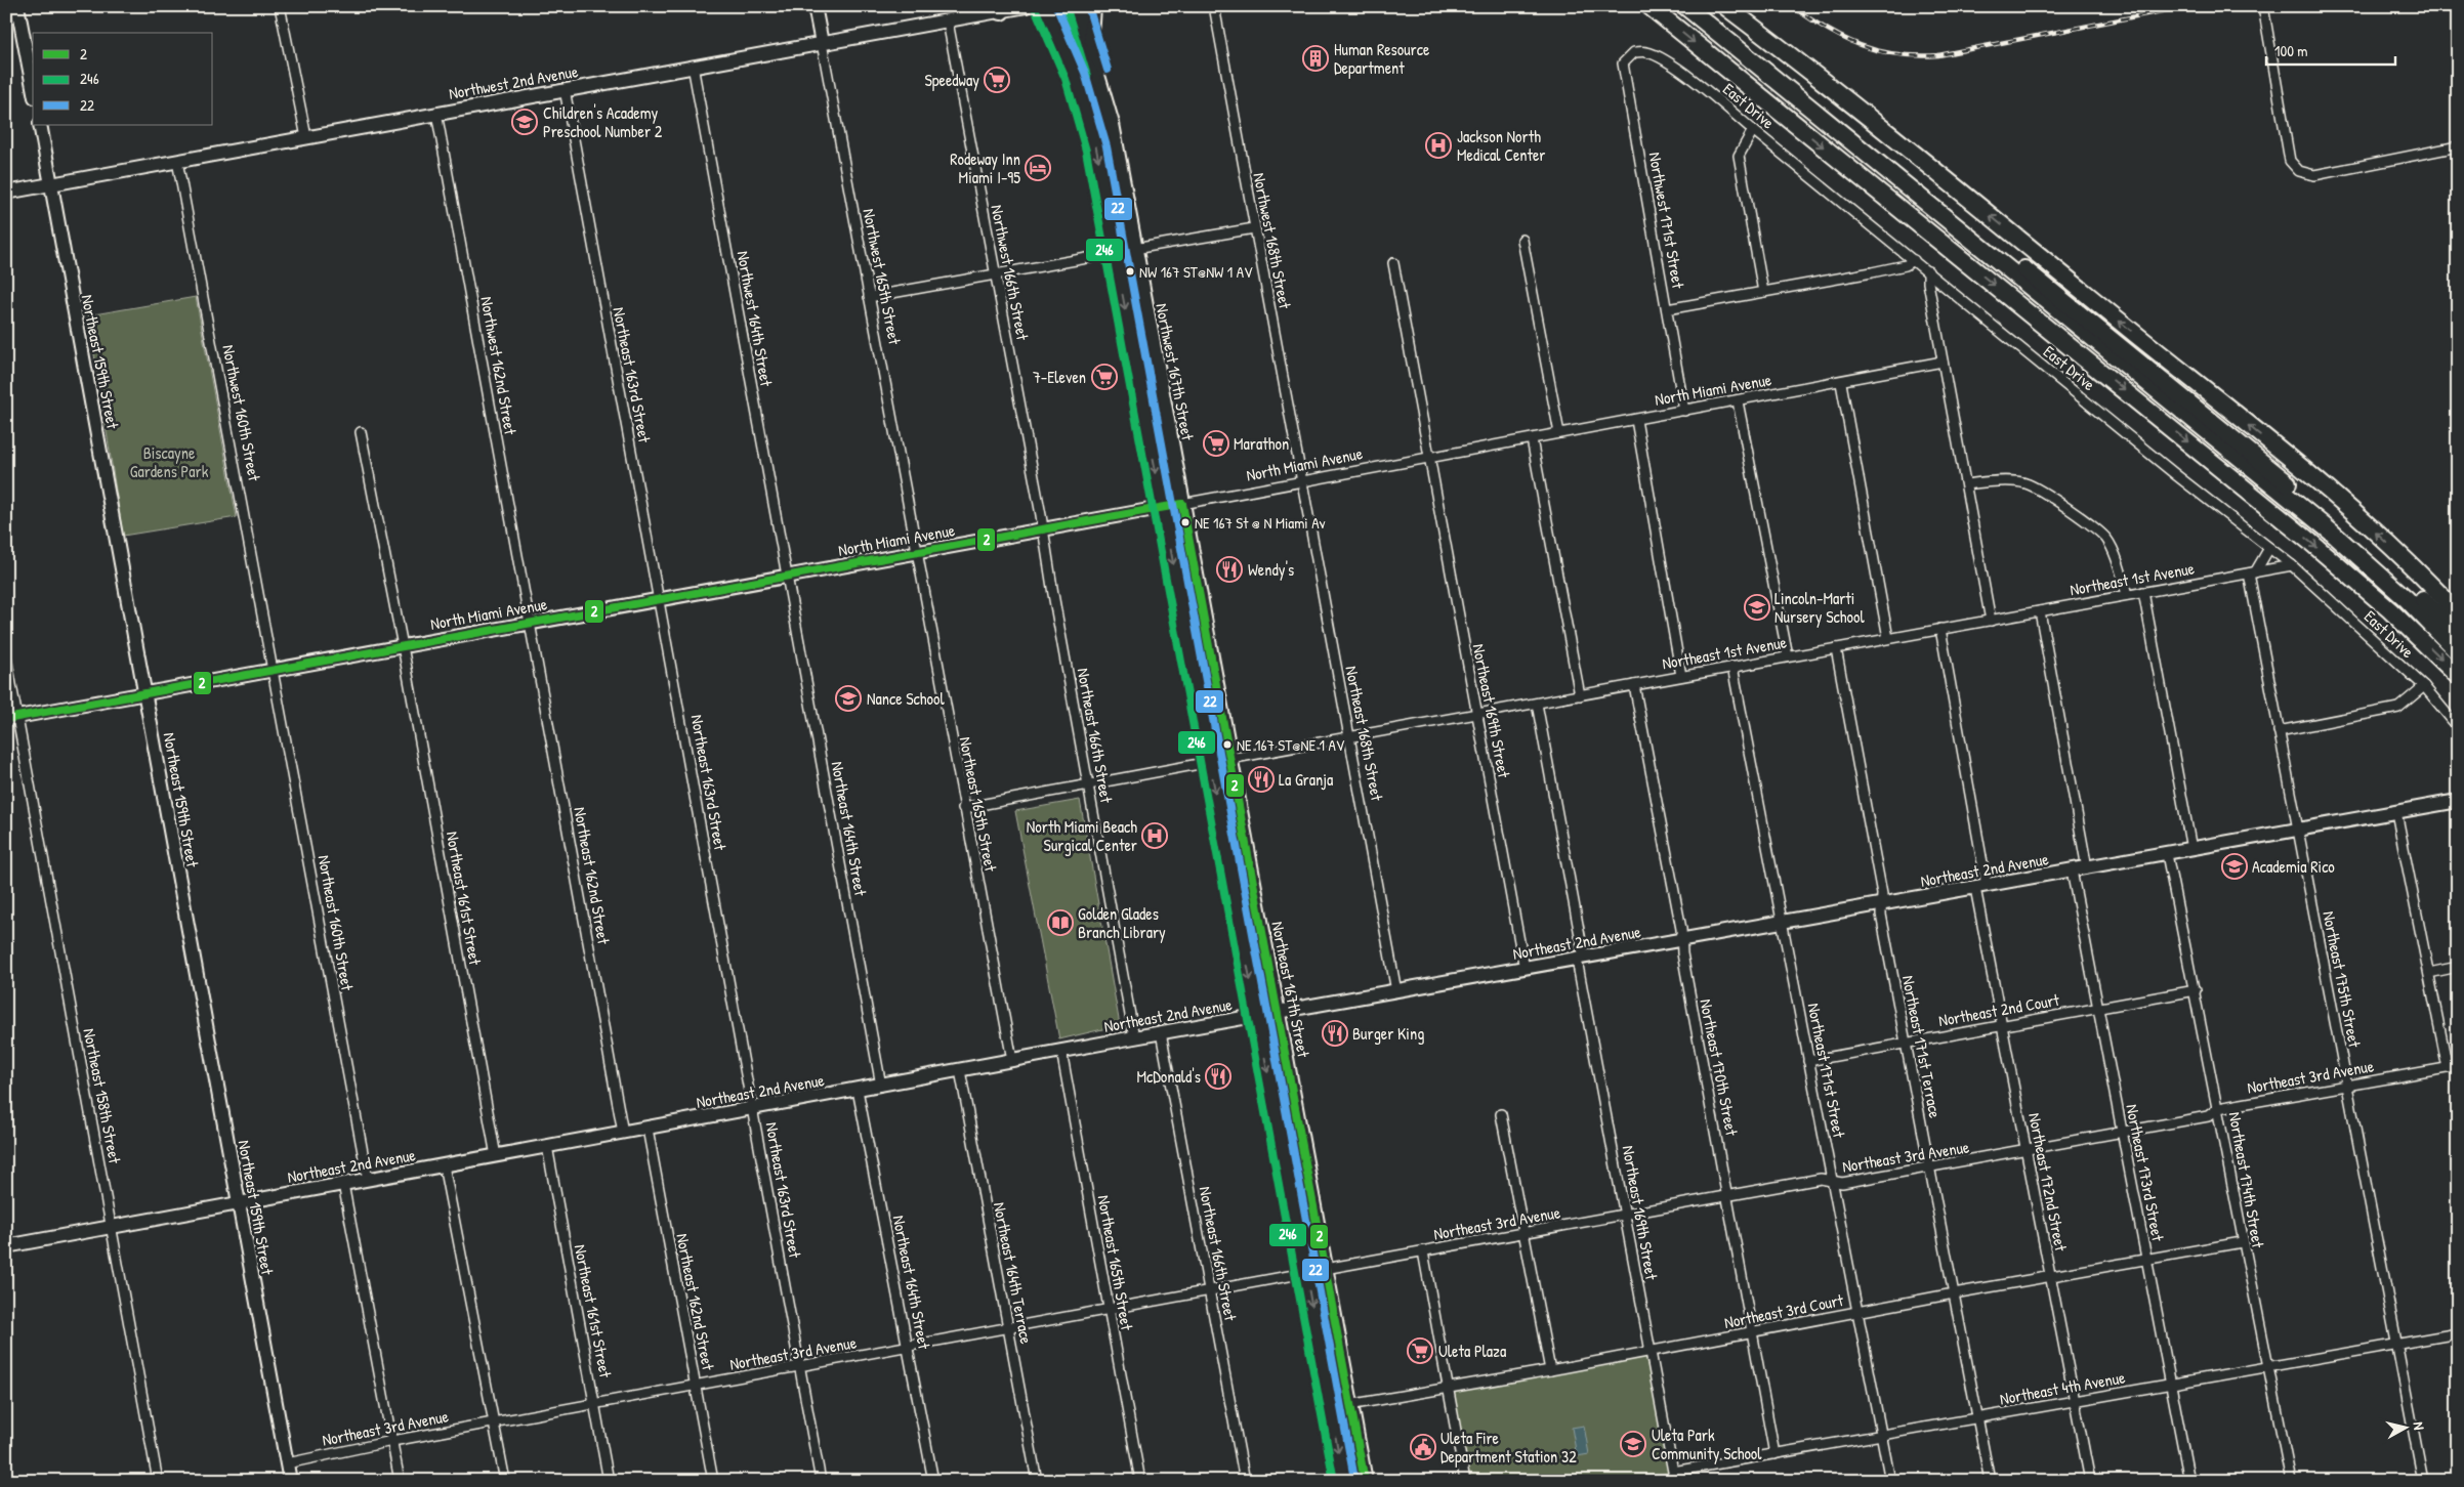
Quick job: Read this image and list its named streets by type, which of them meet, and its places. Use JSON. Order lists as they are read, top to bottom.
{
  "streets": {
    "main road": ["Northwest 167th Street", "Northeast 167th Street"],
    "street": [
      "Northwest 2nd Avenue",
      "East Drive",
      "Northwest 171st Street",
      "Northwest 168th Street",
      "Northwest 166th Street",
      "Northwest 165th Street",
      "Northwest 164th Street",
      "Northeast 159th Street",
      "Northwest 162nd Street",
      "Northeast 163rd Street",
      "North Miami Avenue",
      "Northwest 160th Street",
      "Northeast 1st Avenue",
      "Northeast 169th Street",
      "Northeast 168th Street",
      "Northeast 166th Street",
      "Northeast 165th Street",
      "Northeast 164th Street",
      "Northeast 2nd Avenue",
      "Northeast 162nd Street",
      "Northeast 161st Street",
      "Northeast 160th Street",
      "Northeast 175th Street",
      "Northeast 2nd Court",
      "Northeast 171st Terrace",
      "Northeast 170th Street",
      "Northeast 171st Street",
      "Northeast 3rd Avenue",
      "Northeast 158th Street",
      "Northeast 173rd Street",
      "Northeast 174th Street",
      "Northeast 172nd Street",
      "Northeast 164th Terrace",
      "Northeast 3rd Court",
      "Northeast 4th Avenue"
    ]
  },
  "crossings": [
    ["Northwest 2nd Avenue", "Northwest 166th Street"],
    ["Northwest 2nd Avenue", "Northwest 165th Street"],
    ["Northwest 2nd Avenue", "Northwest 164th Street"],
    ["Northwest 2nd Avenue", "Northeast 159th Street"],
    ["Northwest 2nd Avenue", "Northwest 162nd Street"],
    ["Northwest 2nd Avenue", "Northeast 163rd Street"],
    ["Northwest 2nd Avenue", "Northwest 160th Street"],
    ["East Drive", "Northwest 171st Street"],
    ["East Drive", "Northeast 1st Avenue"],
    ["Northwest 171st Street", "North Miami Avenue"],
    ["Northwest 168th Street", "North Miami Avenue"],
    ["Northwest 168th Street", "Northeast 168th Street"],
    ["Northwest 166th Street", "North Miami Avenue"],
    ["Northwest 166th Street", "Northeast 166th Street"],
    ["Northwest 165th Street", "North Miami Avenue"],
    ["Northwest 165th Street", "Northeast 165th Street"],
    ["Northwest 164th Street", "North Miami Avenue"],
    ["Northwest 164th Street", "Northeast 164th Street"],
    ["Northeast 159th Street", "North Miami Avenue"],
    ["Northeast 159th Street", "Northeast 2nd Avenue"],
    ["Northeast 159th Street", "Northeast 3rd Avenue"],
    ["Northwest 162nd Street", "North Miami Avenue"],
    ["Northwest 162nd Street", "Northeast 162nd Street"],
    ["Northwest 167th Street", "North Miami Avenue"],
    ["Northwest 167th Street", "Northeast 167th Street"],
    ["Northeast 163rd Street", "North Miami Avenue"],
    ["Northeast 163rd Street", "Northeast 2nd Avenue"],
    ["Northeast 163rd Street", "Northeast 3rd Avenue"],
    ["North Miami Avenue", "Northwest 160th Street"],
    ["North Miami Avenue", "Northeast 169th Street"],
    ["North Miami Avenue", "Northeast 168th Street"],
    ["North Miami Avenue", "Northeast 166th Street"],
    ["North Miami Avenue", "Northeast 165th Street"],
    ["North Miami Avenue", "Northeast 164th Street"],
    ["North Miami Avenue", "Northeast 162nd Street"],
    ["North Miami Avenue", "Northeast 161st Street"],
    ["North Miami Avenue", "Northeast 160th Street"],
    ["North Miami Avenue", "Northeast 167th Street"],
    ["North Miami Avenue", "Northeast 158th Street"],
    ["Northwest 160th Street", "Northeast 160th Street"],
    ["Northeast 1st Avenue", "Northeast 169th Street"],
    ["Northeast 1st Avenue", "Northeast 168th Street"],
    ["Northeast 1st Avenue", "Northeast 175th Street"],
    ["Northeast 1st Avenue", "Northeast 167th Street"],
    ["Northeast 1st Avenue", "Northeast 171st Terrace"],
    ["Northeast 1st Avenue", "Northeast 170th Street"],
    ["Northeast 1st Avenue", "Northeast 171st Street"],
    ["Northeast 1st Avenue", "Northeast 172nd Street"],
    ["Northeast 169th Street", "Northeast 2nd Avenue"],
    ["Northeast 169th Street", "Northeast 3rd Avenue"],
    ["Northeast 169th Street", "Northeast 3rd Court"],
    ["Northeast 169th Street", "Northeast 4th Avenue"],
    ["Northeast 168th Street", "Northeast 2nd Avenue"],
    ["Northeast 166th Street", "Northeast 2nd Avenue"],
    ["Northeast 166th Street", "Northeast 3rd Avenue"],
    ["Northeast 165th Street", "Northeast 2nd Avenue"],
    ["Northeast 165th Street", "Northeast 3rd Avenue"],
    ["Northeast 164th Street", "Northeast 2nd Avenue"],
    ["Northeast 164th Street", "Northeast 3rd Avenue"],
    ["Northeast 2nd Avenue", "Northeast 162nd Street"],
    ["Northeast 2nd Avenue", "Northeast 161st Street"],
    ["Northeast 2nd Avenue", "Northeast 160th Street"],
    ["Northeast 2nd Avenue", "Northeast 175th Street"],
    ["Northeast 2nd Avenue", "Northeast 167th Street"],
    ["Northeast 2nd Avenue", "Northeast 171st Terrace"],
    ["Northeast 2nd Avenue", "Northeast 170th Street"],
    ["Northeast 2nd Avenue", "Northeast 171st Street"],
    ["Northeast 2nd Avenue", "Northeast 158th Street"],
    ["Northeast 2nd Avenue", "Northeast 173rd Street"],
    ["Northeast 2nd Avenue", "Northeast 174th Street"],
    ["Northeast 2nd Avenue", "Northeast 172nd Street"],
    ["Northeast 2nd Avenue", "Northeast 164th Terrace"],
    ["Northeast 162nd Street", "Northeast 3rd Avenue"],
    ["Northeast 161st Street", "Northeast 3rd Avenue"],
    ["Northeast 175th Street", "Northeast 3rd Avenue"],
    ["Northeast 175th Street", "Northeast 4th Avenue"],
    ["Northeast 167th Street", "Northeast 3rd Avenue"],
    ["Northeast 167th Street", "Northeast 3rd Court"],
    ["Northeast 2nd Court", "Northeast 171st Terrace"],
    ["Northeast 2nd Court", "Northeast 171st Street"],
    ["Northeast 2nd Court", "Northeast 173rd Street"],
    ["Northeast 2nd Court", "Northeast 174th Street"],
    ["Northeast 2nd Court", "Northeast 172nd Street"],
    ["Northeast 171st Terrace", "Northeast 3rd Avenue"],
    ["Northeast 171st Terrace", "Northeast 3rd Court"],
    ["Northeast 171st Terrace", "Northeast 4th Avenue"],
    ["Northeast 170th Street", "Northeast 3rd Avenue"],
    ["Northeast 170th Street", "Northeast 3rd Court"],
    ["Northeast 170th Street", "Northeast 4th Avenue"],
    ["Northeast 171st Street", "Northeast 3rd Avenue"],
    ["Northeast 171st Street", "Northeast 3rd Court"],
    ["Northeast 171st Street", "Northeast 4th Avenue"],
    ["Northeast 3rd Avenue", "Northeast 173rd Street"],
    ["Northeast 3rd Avenue", "Northeast 174th Street"],
    ["Northeast 3rd Avenue", "Northeast 172nd Street"],
    ["Northeast 3rd Avenue", "Northeast 164th Terrace"],
    ["Northeast 173rd Street", "Northeast 3rd Court"],
    ["Northeast 173rd Street", "Northeast 4th Avenue"],
    ["Northeast 174th Street", "Northeast 3rd Court"],
    ["Northeast 174th Street", "Northeast 4th Avenue"],
    ["Northeast 172nd Street", "Northeast 3rd Court"],
    ["Northeast 172nd Street", "Northeast 4th Avenue"]
  ],
  "parks": ["Biscayne Gardens Park"],
  "places": {
    "building": ["Human Resource Department"],
    "supermarket": [
      "Speedway",
      "7-Eleven",
      "Marathon",
      "Uleta Plaza"
    ],
    "school or university": [
      "Children's Academy Preschool Number 2",
      "Lincoln-Marti Nursery School",
      "Nance School",
      "Academia Rico",
      "Uleta Park Community School"
    ],
    "hospital": ["Jackson North Medical Center", "North Miami Beach Surgical Center"],
    "hotel": ["Rodeway Inn Miami I-95"],
    "other": ["NW 167 ST@NW 1 AV", "NE 167 St @ N Miami Av", "NE 167 ST@NE 1 AV"],
    "restaurant": [
      "Wendy's",
      "La Granja",
      "Burger King",
      "McDonald's"
    ],
    "library": ["Golden Glades Branch Library"],
    "public building": ["Uleta Fire Department Station 32"]
  },
  "lines": ["transit line 22", "transit line 246", "transit line 2"],
  "legend": ["2", "246", "22"],
  "scale_bar": "100 m",
  "north": "right"
}
